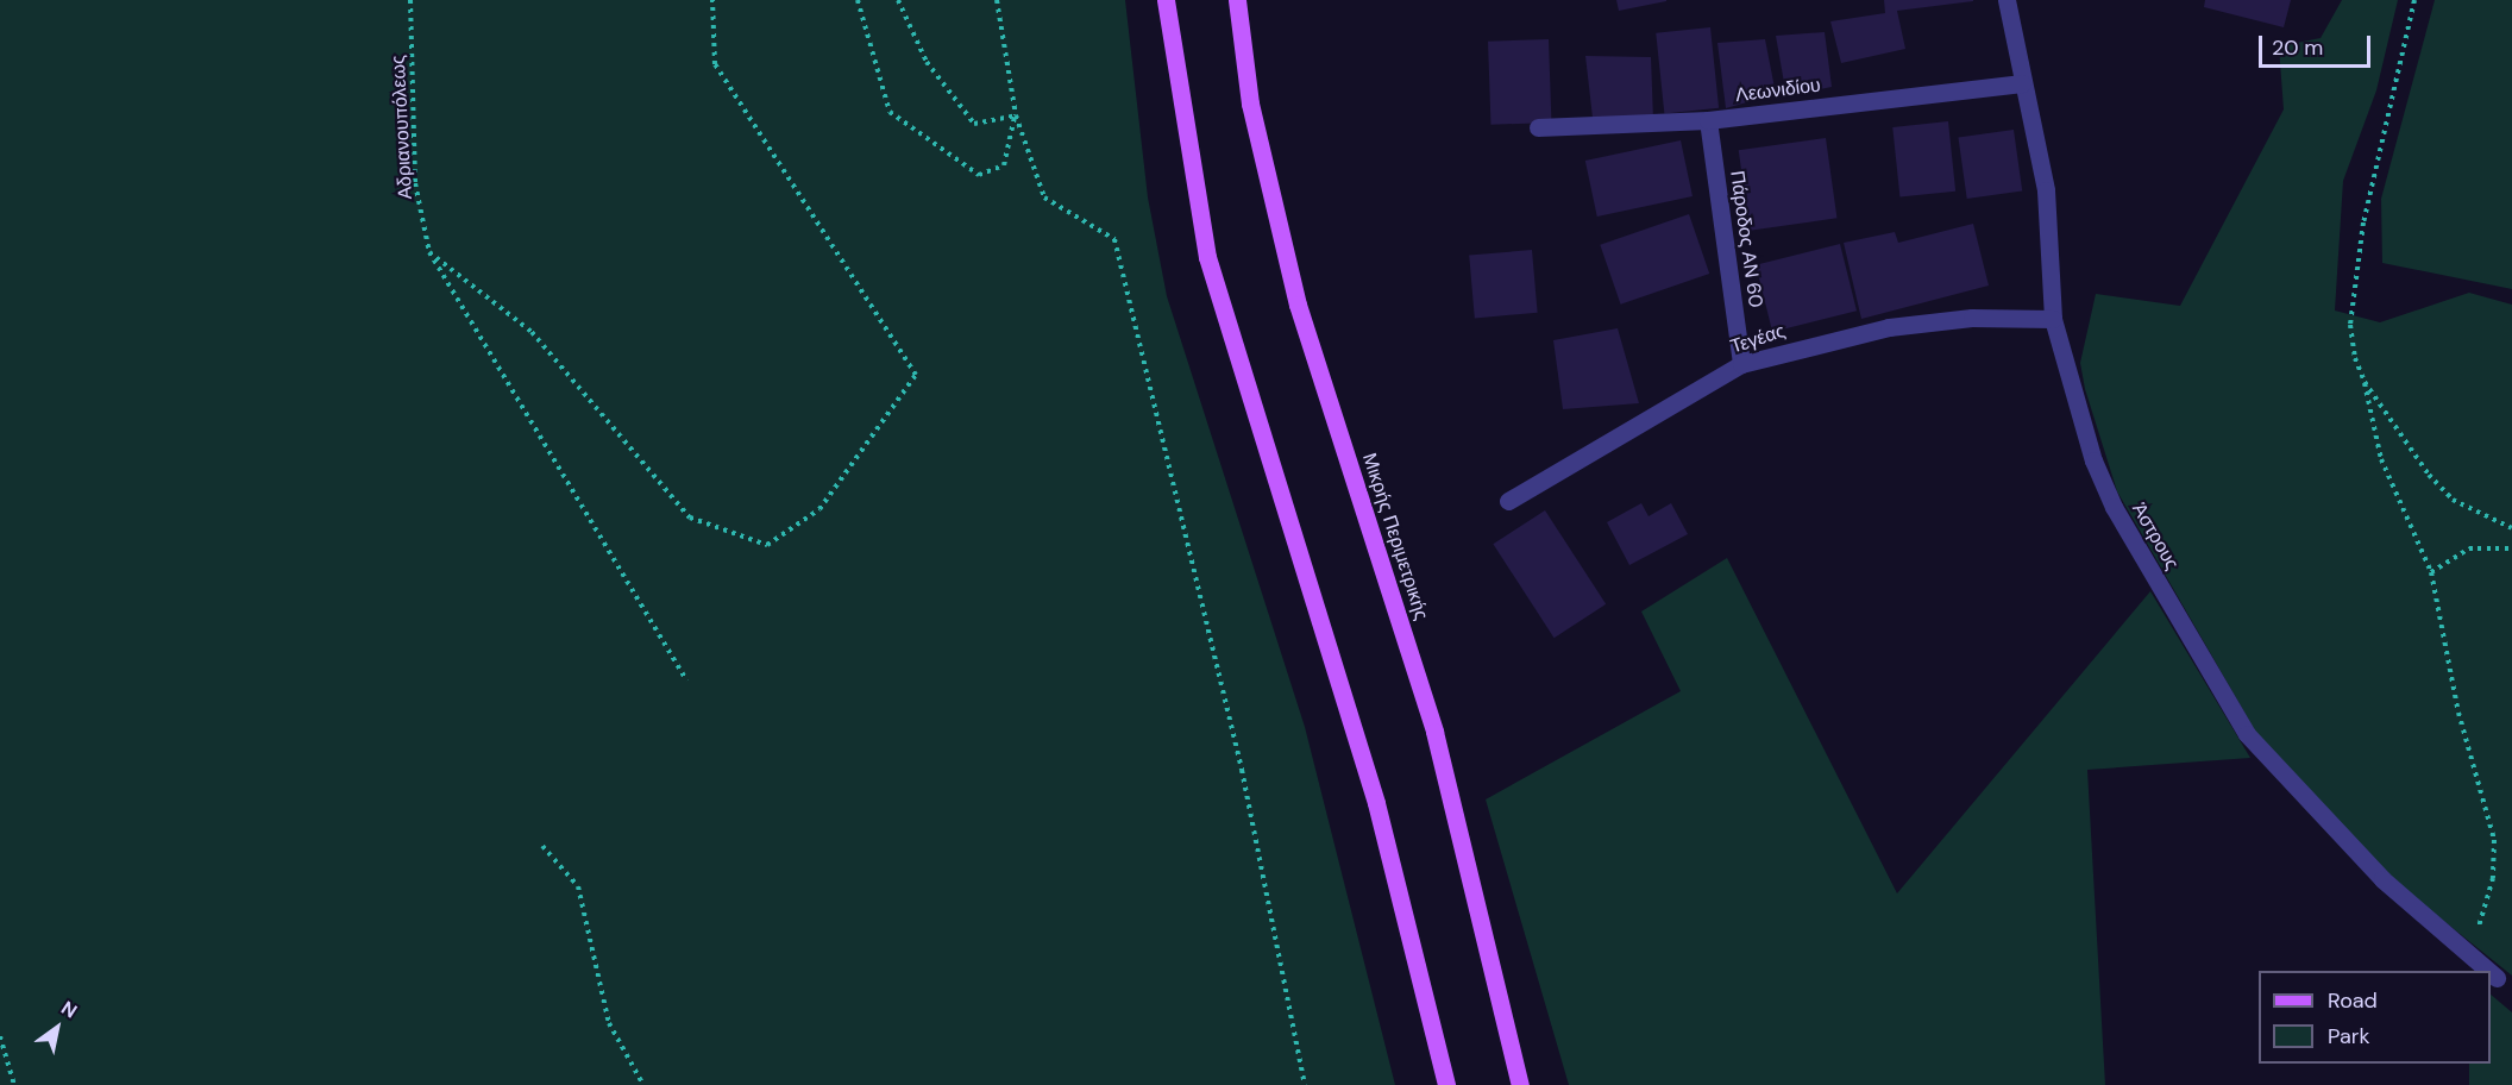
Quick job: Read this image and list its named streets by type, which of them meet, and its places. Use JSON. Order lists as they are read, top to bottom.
{
  "streets": {
    "main road": ["Μικρής Περιμετρικής"],
    "street": [
      "Λεωνιδίου",
      "Πάροδος ΑΝ 60",
      "Τεγέας",
      "Άστρους"
    ],
    "path": ["Αδριανουπόλεως"]
  },
  "crossings": [
    ["Λεωνιδίου", "Πάροδος ΑΝ 60"],
    ["Λεωνιδίου", "Άστρους"],
    ["Πάροδος ΑΝ 60", "Τεγέας"],
    ["Τεγέας", "Άστρους"]
  ],
  "legend": ["Road", "Park"],
  "scale_bar": "20 m",
  "north": "top right"
}
